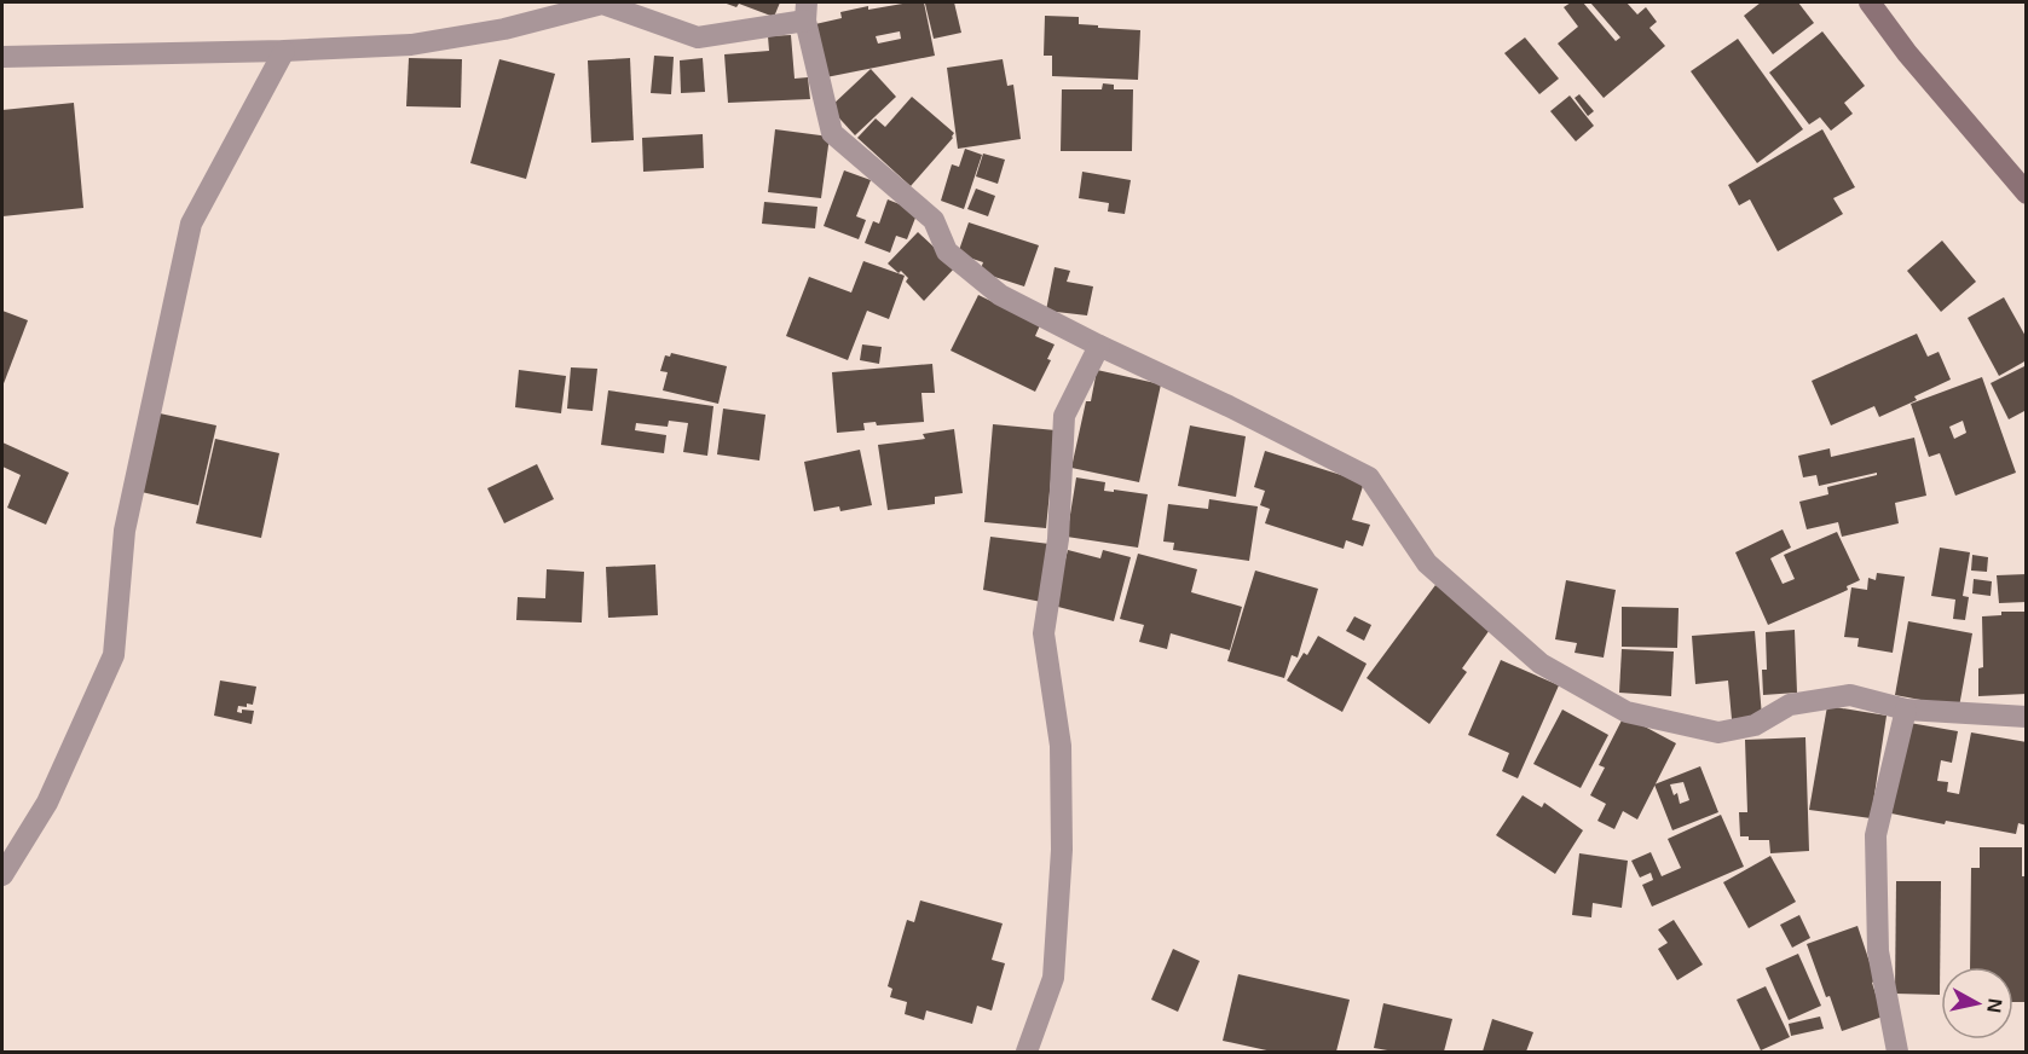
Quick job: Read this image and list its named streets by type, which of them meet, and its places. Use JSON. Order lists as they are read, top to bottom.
{
  "north": "right"
}
